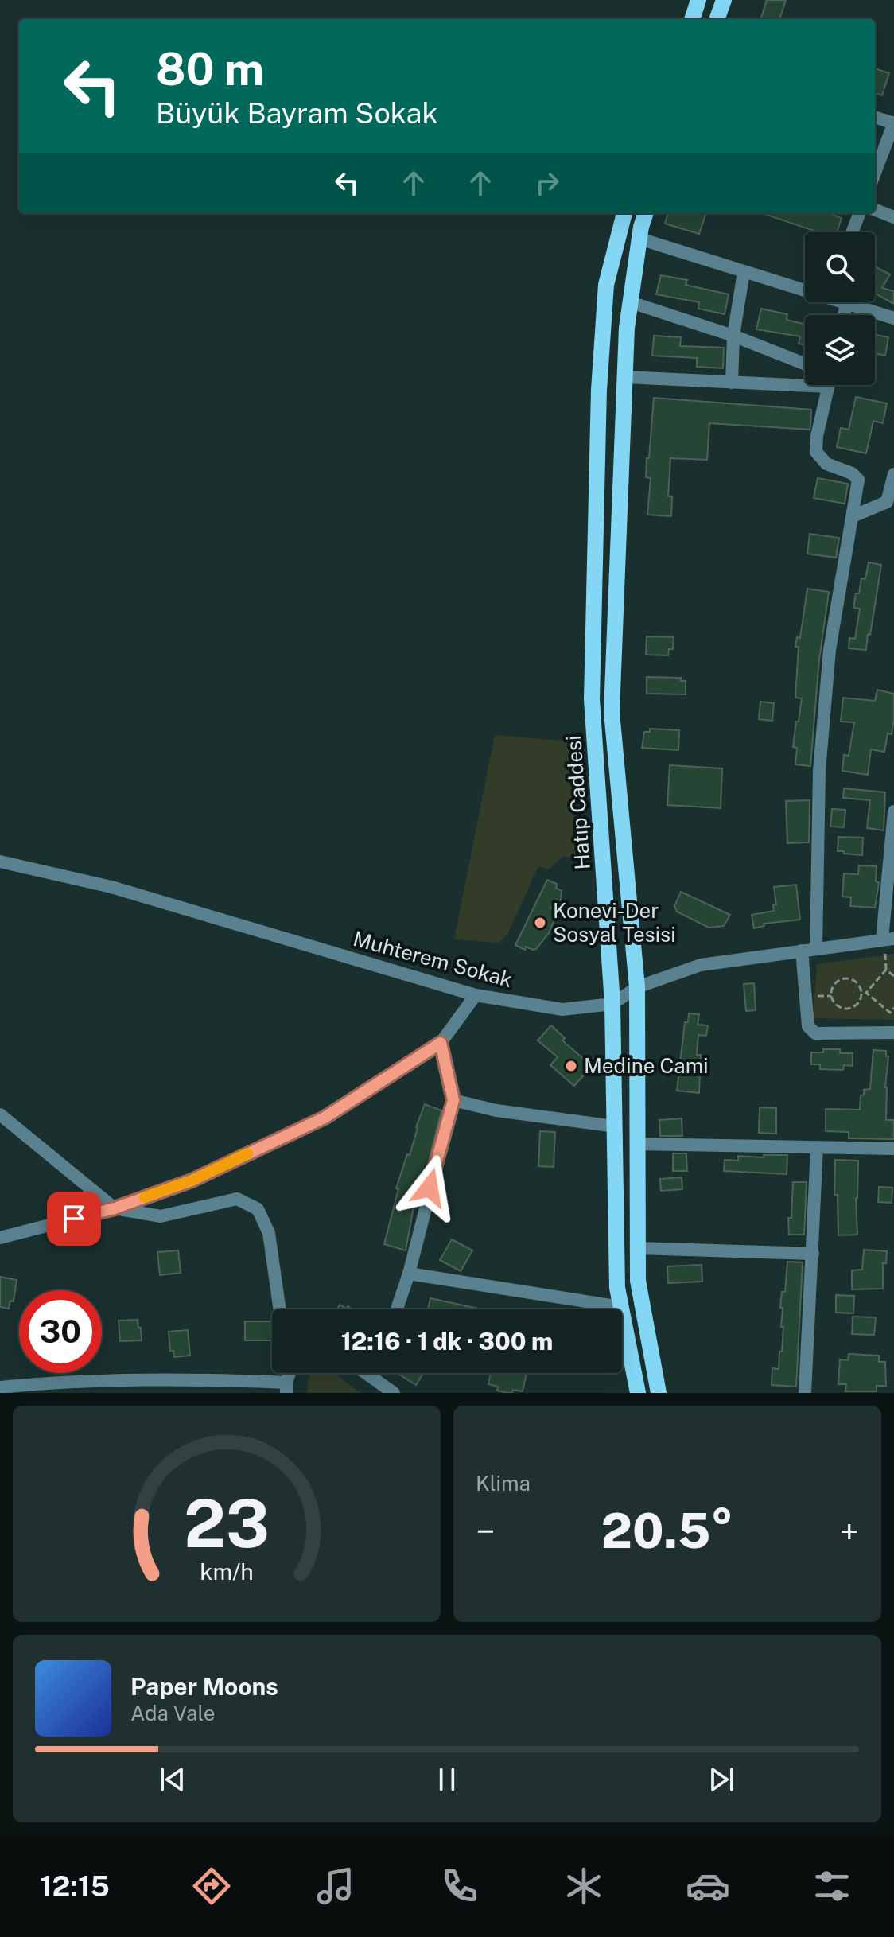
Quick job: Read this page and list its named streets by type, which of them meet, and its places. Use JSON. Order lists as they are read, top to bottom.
{
  "streets": {
    "main road": ["Hatıp Caddesi"],
    "street": ["Muhterem Sokak"]
  },
  "crossings": [
    ["Hatıp Caddesi", "Muhterem Sokak"]
  ],
  "places": ["Konevi-Der Sosyal Tesisi", "Medine Cami"],
  "page": {
    "turn": ["80 m", "Büyük Bayram Sokak"],
    "limit": "30",
    "trip": "12:16 · 1 dk · 300 m",
    "tile": "Klima",
    "heat": ["−", "20.5°", "+"],
    "song": ["Paper Moons", "Ada Vale"],
    "tabs": "12:15",
    "gauge": ["23", "km/h"]
  }
}
